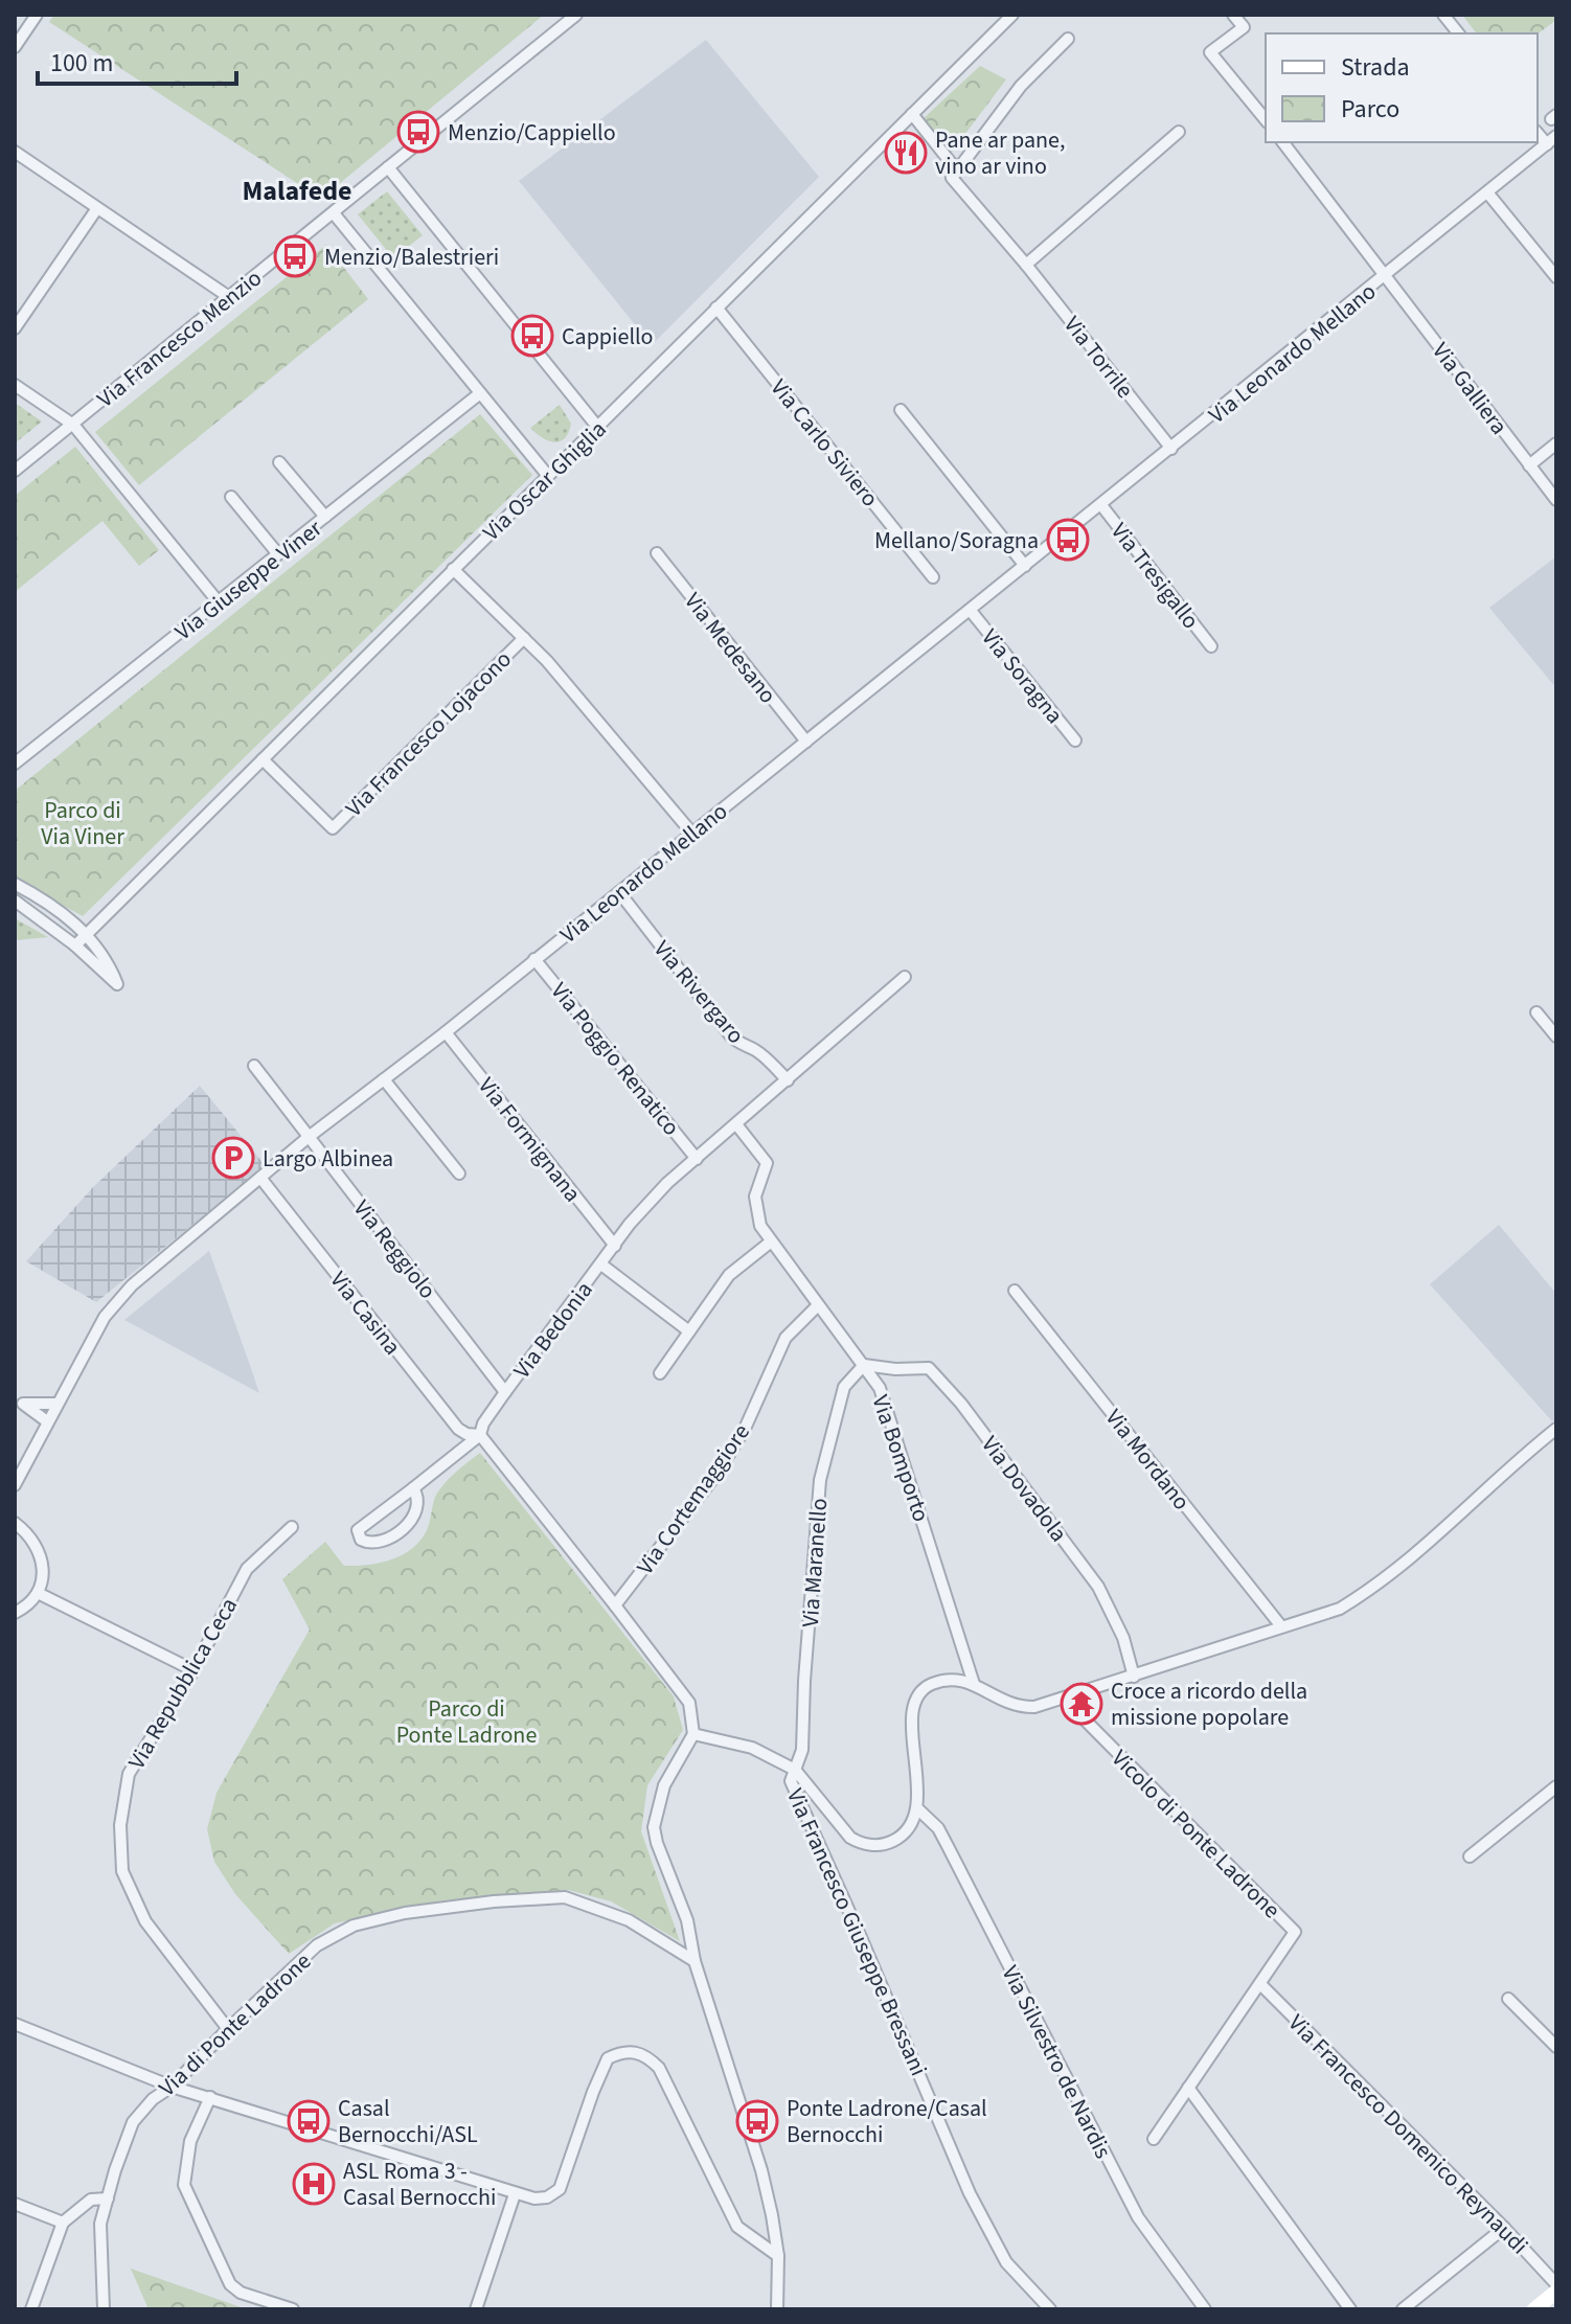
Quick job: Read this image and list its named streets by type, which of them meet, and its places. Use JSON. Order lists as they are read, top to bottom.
{
  "streets": {
    "street": [
      "Via Francesco Menzio",
      "Via Leonardo Mellano",
      "Via Torrile",
      "Via Galliera",
      "Via Carlo Siviero",
      "Via Oscar Ghiglia",
      "Via Tresigallo",
      "Via Giuseppe Viner",
      "Via Medesano",
      "Via Soragna",
      "Via Francesco Lojacono",
      "Via Rivergaro",
      "Via Poggio Renatico",
      "Via Formignana",
      "Via Reggiolo",
      "Via Casina",
      "Via Bedonia",
      "Via Bomporto",
      "Via Mordano",
      "Via Dovadola",
      "Via Cortemaggiore",
      "Via Maranello",
      "Via Repubblica Ceca",
      "Vicolo di Ponte Ladrone",
      "Via Francesco Giuseppe Bressani",
      "Via di Ponte Ladrone",
      "Via Silvestro de Nardis",
      "Via Francesco Domenico Reynaudi"
    ]
  },
  "crossings": [
    ["Via Leonardo Mellano", "Via Torrile"],
    ["Via Leonardo Mellano", "Via Galliera"],
    ["Via Leonardo Mellano", "Via Tresigallo"],
    ["Via Leonardo Mellano", "Via Medesano"],
    ["Via Leonardo Mellano", "Via Soragna"],
    ["Via Leonardo Mellano", "Via Rivergaro"],
    ["Via Leonardo Mellano", "Via Poggio Renatico"],
    ["Via Leonardo Mellano", "Via Formignana"],
    ["Via Leonardo Mellano", "Via Reggiolo"],
    ["Via Leonardo Mellano", "Via Casina"],
    ["Via Torrile", "Via Oscar Ghiglia"],
    ["Via Carlo Siviero", "Via Oscar Ghiglia"],
    ["Via Oscar Ghiglia", "Via Francesco Lojacono"],
    ["Via Rivergaro", "Via Bedonia"],
    ["Via Poggio Renatico", "Via Bedonia"],
    ["Via Formignana", "Via Bedonia"],
    ["Via Reggiolo", "Via Bedonia"],
    ["Via Casina", "Via Bedonia"],
    ["Via Bedonia", "Via Bomporto"],
    ["Via Bomporto", "Via Dovadola"],
    ["Via Bomporto", "Via Cortemaggiore"],
    ["Via Bomporto", "Via Maranello"],
    ["Via Dovadola", "Via Maranello"],
    ["Via Maranello", "Via Francesco Giuseppe Bressani"],
    ["Via Repubblica Ceca", "Via di Ponte Ladrone"],
    ["Vicolo di Ponte Ladrone", "Via Francesco Domenico Reynaudi"]
  ],
  "districts": ["Malafede"],
  "parks": ["Parco di Via Viner", "Parco di Ponte Ladrone"],
  "places": {
    "bus stop": [
      "Menzio/Cappiello",
      "Menzio/Balestrieri",
      "Cappiello",
      "Mellano/Soragna",
      "Casal Bernocchi/ASL",
      "Ponte Ladrone/Casal Bernocchi"
    ],
    "restaurant": ["Pane ar pane, vino ar vino"],
    "parking": ["Largo Albinea"],
    "temple": ["Croce a ricordo della missione popolare"],
    "hospital": ["ASL Roma 3 - Casal Bernocchi"]
  },
  "legend": ["Strada", "Parco"],
  "scale_bar": "100 m"
}
